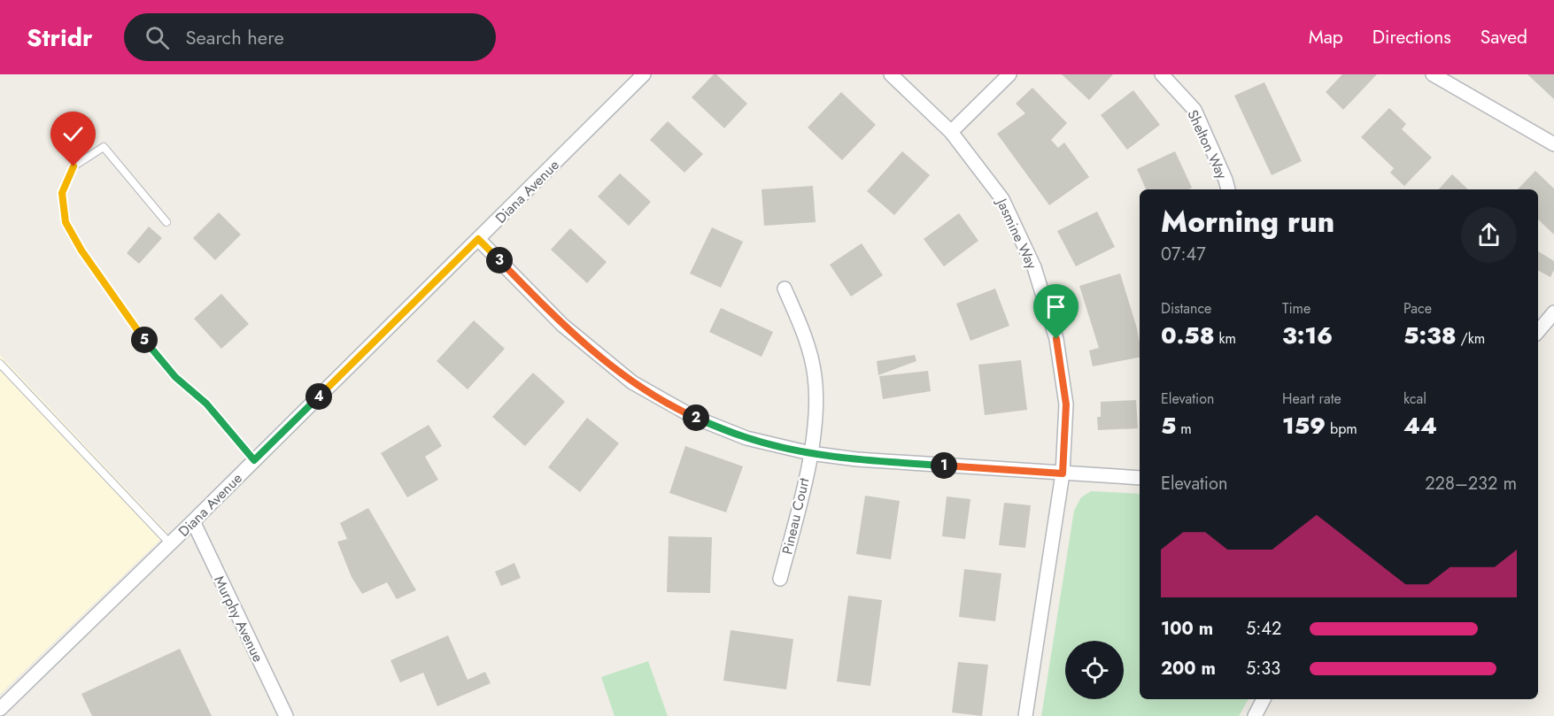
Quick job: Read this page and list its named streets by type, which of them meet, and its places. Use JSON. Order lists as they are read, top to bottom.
{
  "streets": {
    "street": [
      "Shelton Way",
      "Diana Avenue",
      "Jasmine Way",
      "Pineau Court",
      "Murphy Avenue"
    ]
  },
  "crossings": [
    ["Diana Avenue", "Murphy Avenue"]
  ],
  "page": {
    "header": "Stridr",
    "search": "Search here",
    "nav": ["Map", "Directions", "Saved"],
    "heading": ["Morning run", "07:47"],
    "pins": [
      "3",
      "5",
      "4",
      "2",
      "1"
    ],
    "stats": [
      ["Distance", "0.58 km"],
      ["Time", "3:16"],
      ["Pace", "5:38 /km"],
      ["Elevation", "5 m"],
      ["Heart rate", "159 bpm"],
      ["kcal", "44"]
    ],
    "chart": ["Elevation", "228–232 m"],
    "list": [
      {
        "name": "100 m",
        "note": "5:42"
      },
      {
        "name": "200 m",
        "note": "5:33"
      }
    ]
  }
}
